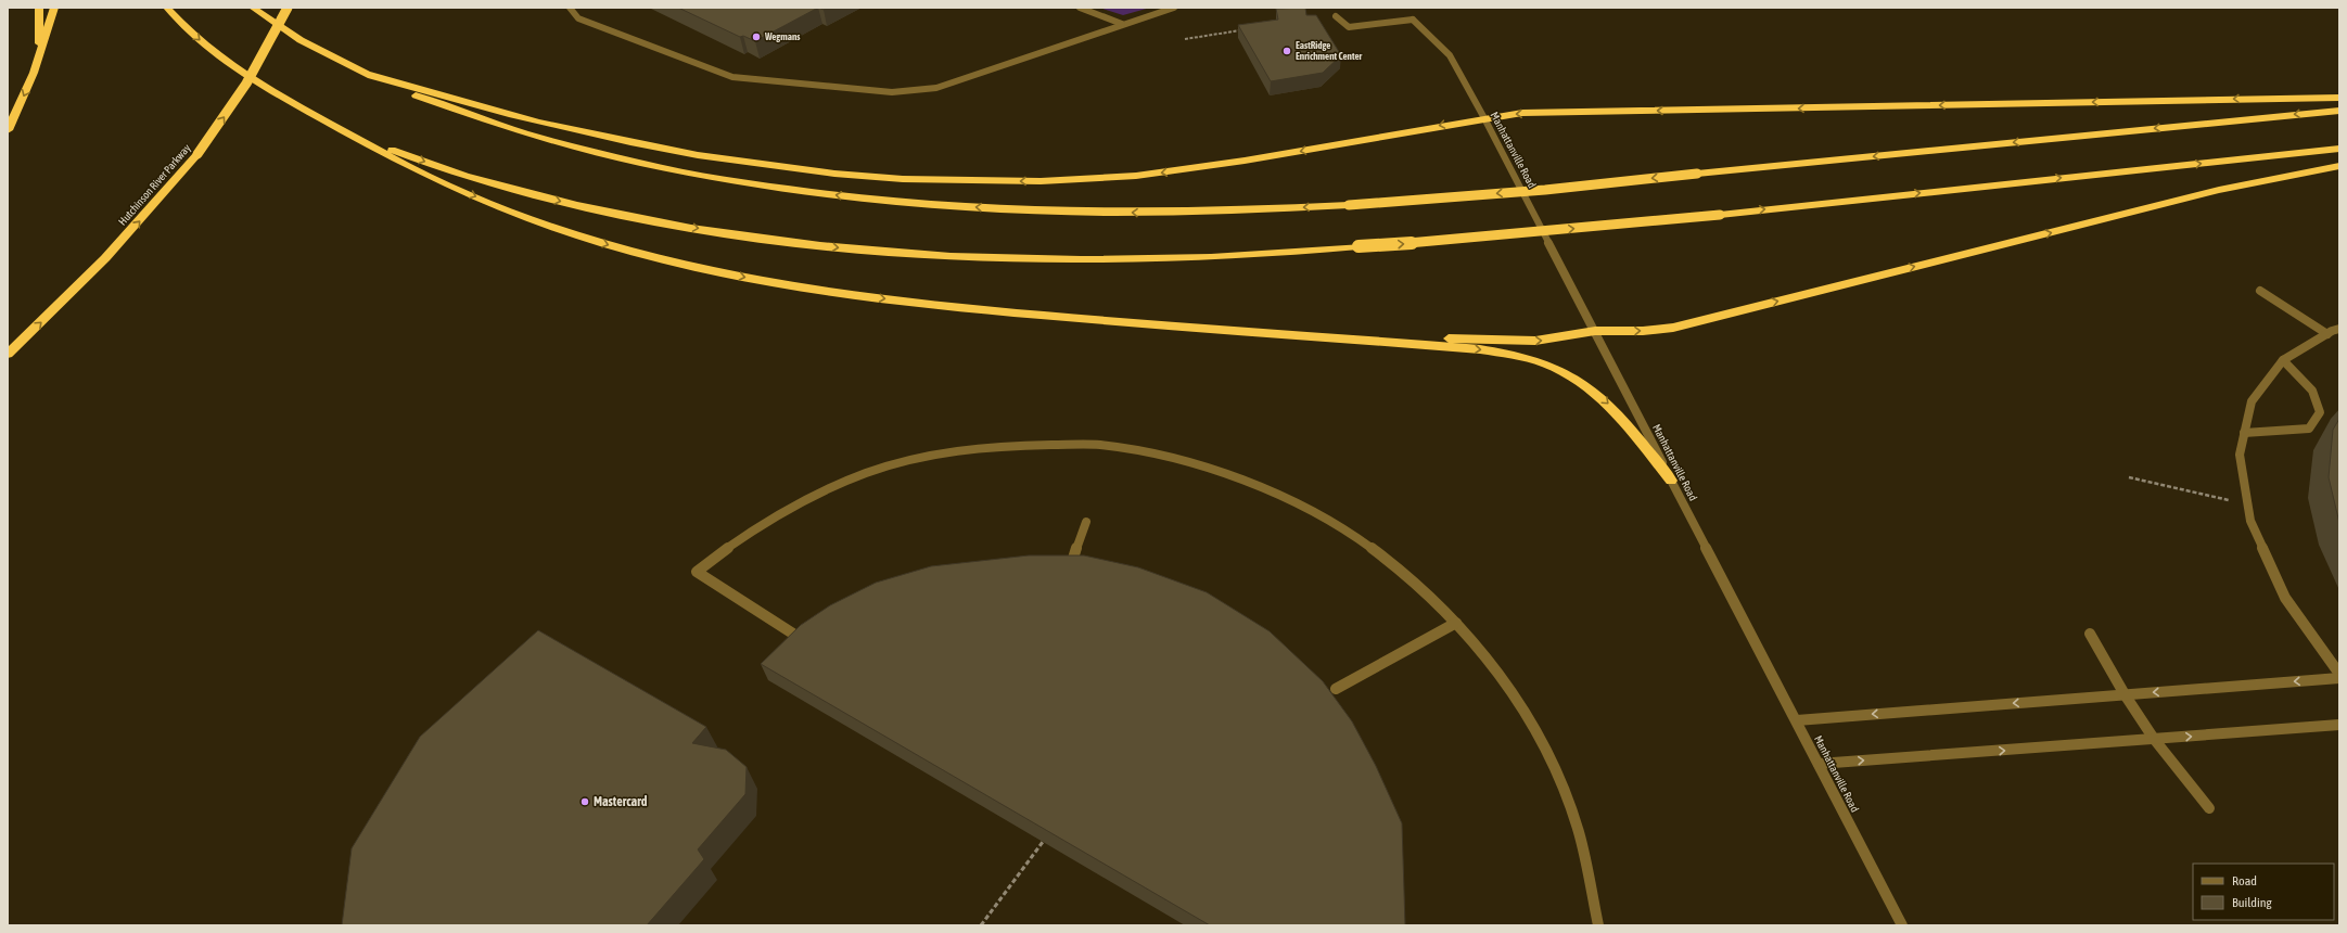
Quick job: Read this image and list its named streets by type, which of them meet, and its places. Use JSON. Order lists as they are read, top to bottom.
{
  "streets": {
    "highway": ["Hutchinson River Parkway"],
    "street": ["Manhattanville Road"]
  },
  "one_way": ["Hutchinson River Parkway"],
  "places": ["Wegmans", "EastRidge Enrichment Center", "Mastercard"],
  "legend": ["Road", "Building"]
}
